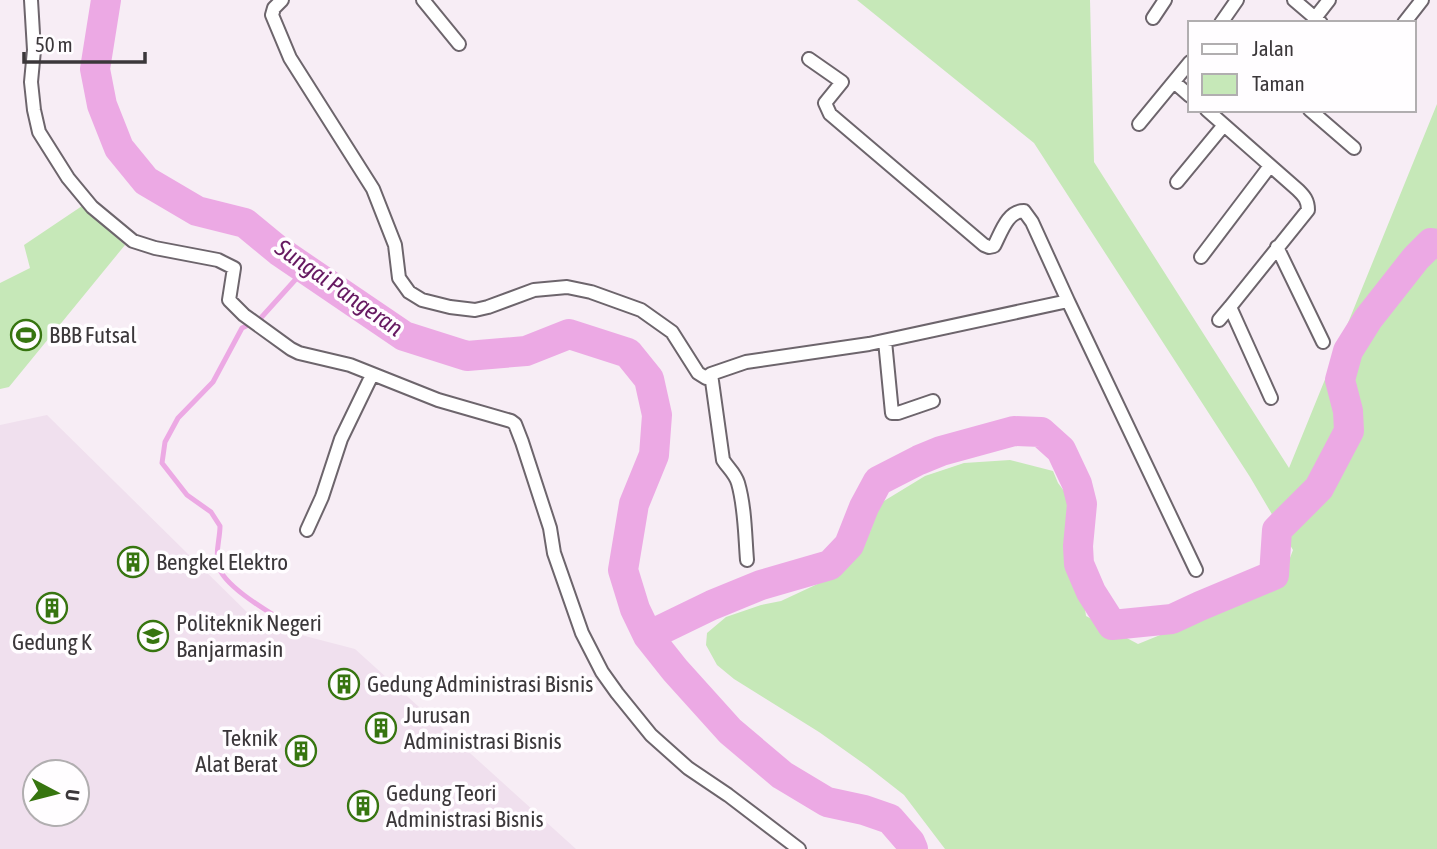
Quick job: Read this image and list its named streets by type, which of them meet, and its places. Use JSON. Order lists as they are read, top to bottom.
{
  "water": ["Sungai Pangeran"],
  "places": {
    "sports": ["BBB Futsal"],
    "building": [
      "Bengkel Elektro",
      "Gedung K",
      "Gedung Administrasi Bisnis",
      "Jurusan Administrasi Bisnis",
      "Teknik Alat Berat",
      "Gedung Teori Administrasi Bisnis"
    ],
    "school or university": ["Politeknik Negeri Banjarmasin"]
  },
  "legend": ["Jalan", "Taman"],
  "scale_bar": "50 m",
  "north": "right"
}
